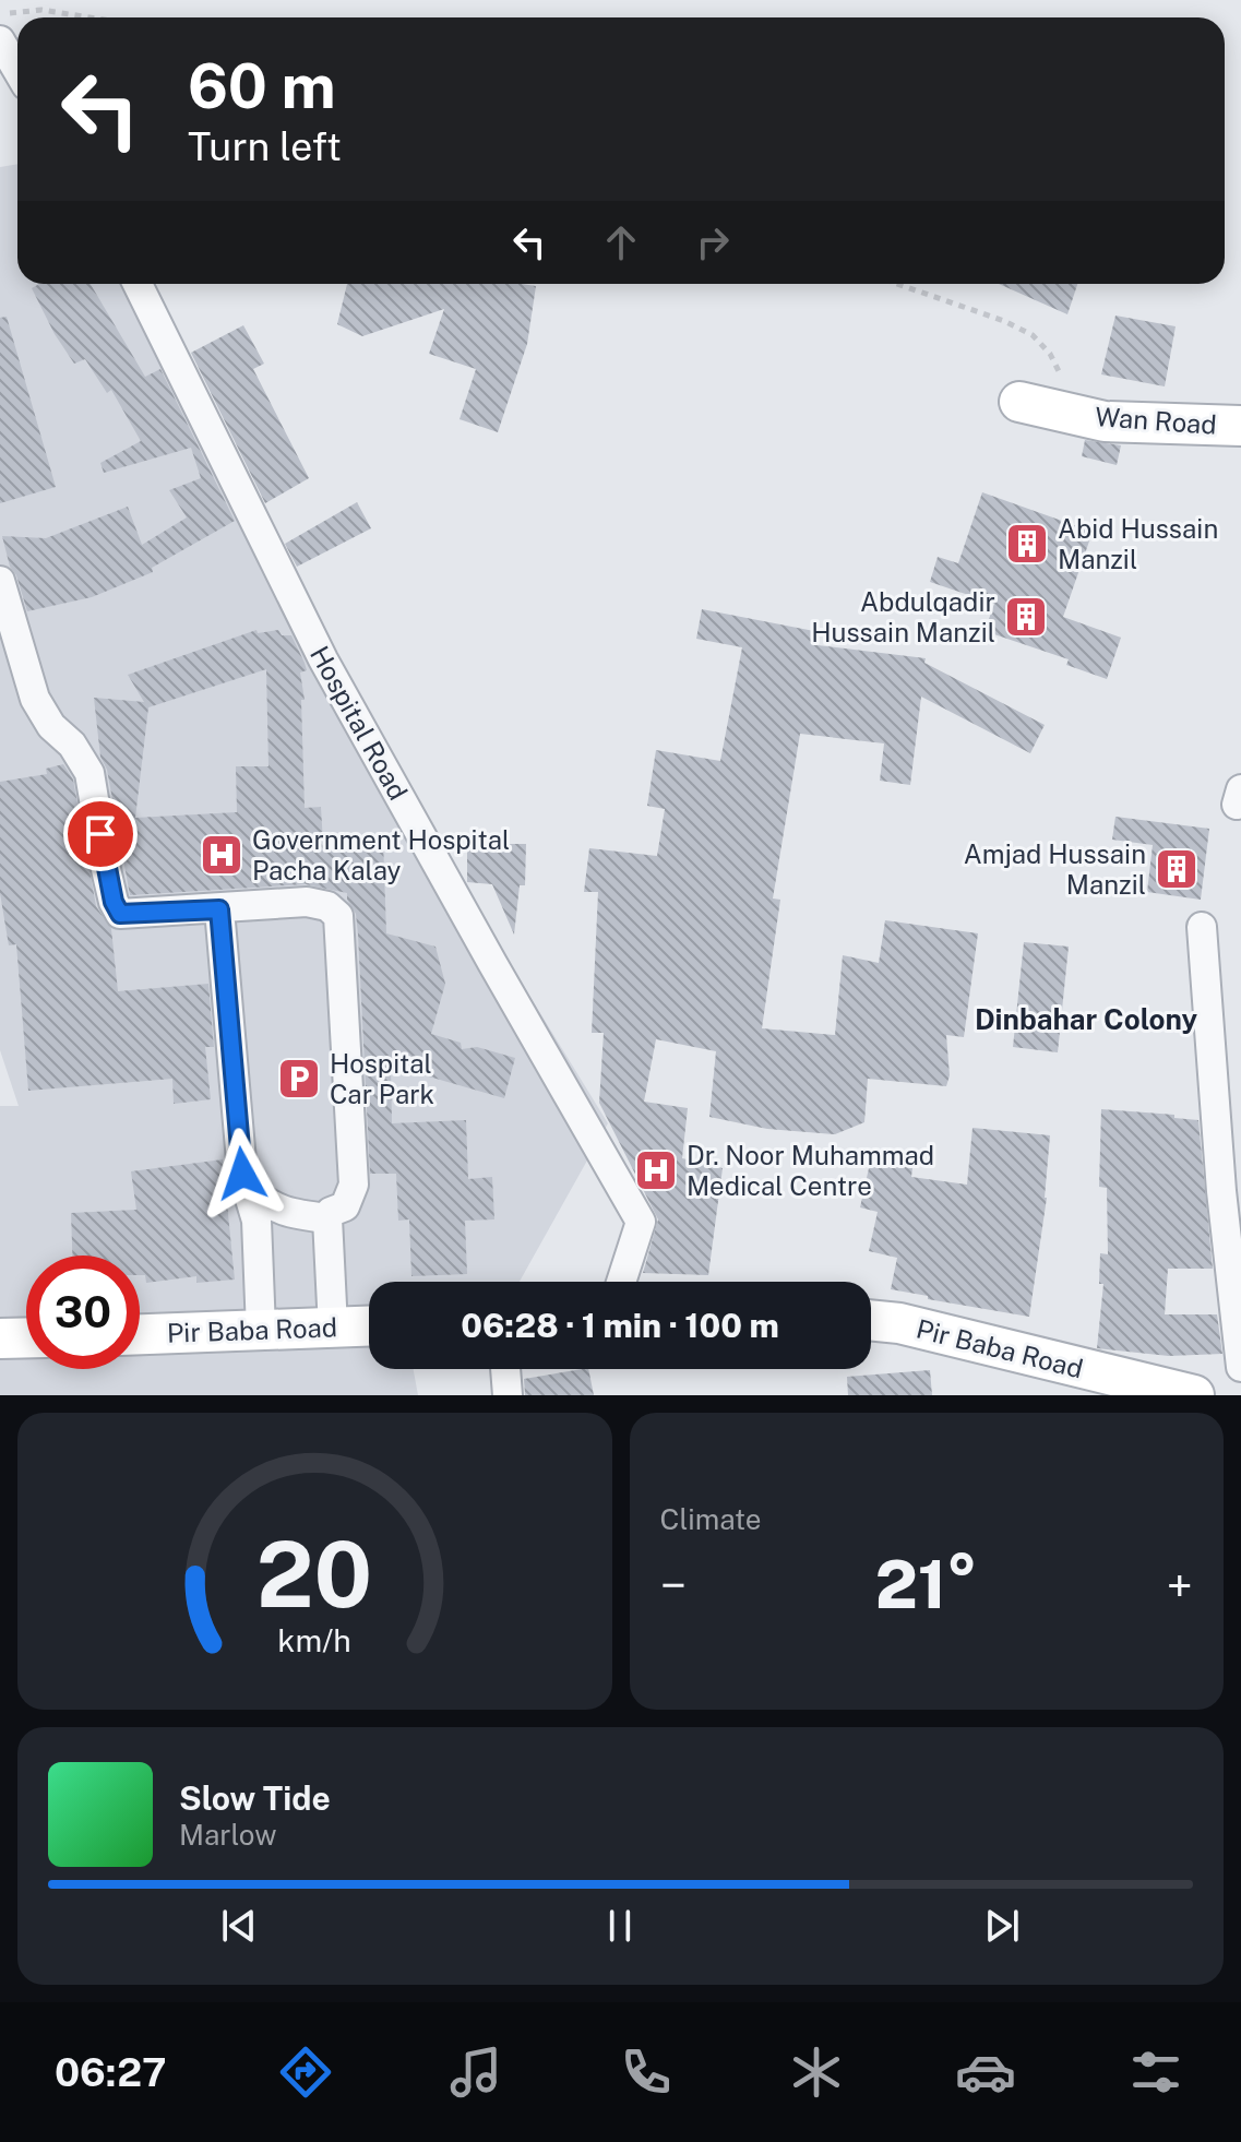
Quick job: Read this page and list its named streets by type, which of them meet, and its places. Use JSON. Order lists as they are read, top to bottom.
{
  "streets": {
    "main road": ["Wan Road", "Pir Baba Road"],
    "street": ["Hospital Road"]
  },
  "districts": ["Dinbahar Colony"],
  "places": {
    "building": ["Abid Hussain Manzil", "Abdulqadir Hussain Manzil", "Amjad Hussain Manzil"],
    "hospital": ["Government Hospital Pacha Kalay", "Dr. Noor Muhammad Medical Centre"],
    "parking": ["Hospital Car Park"]
  },
  "page": {
    "turn": ["60 m", "Turn left"],
    "limit": "30",
    "trip": "06:28 · 1 min · 100 m",
    "tile": "Climate",
    "heat": ["−", "21°", "+"],
    "song": ["Slow Tide", "Marlow"],
    "tabs": "06:27",
    "gauge": ["20", "km/h"]
  }
}
